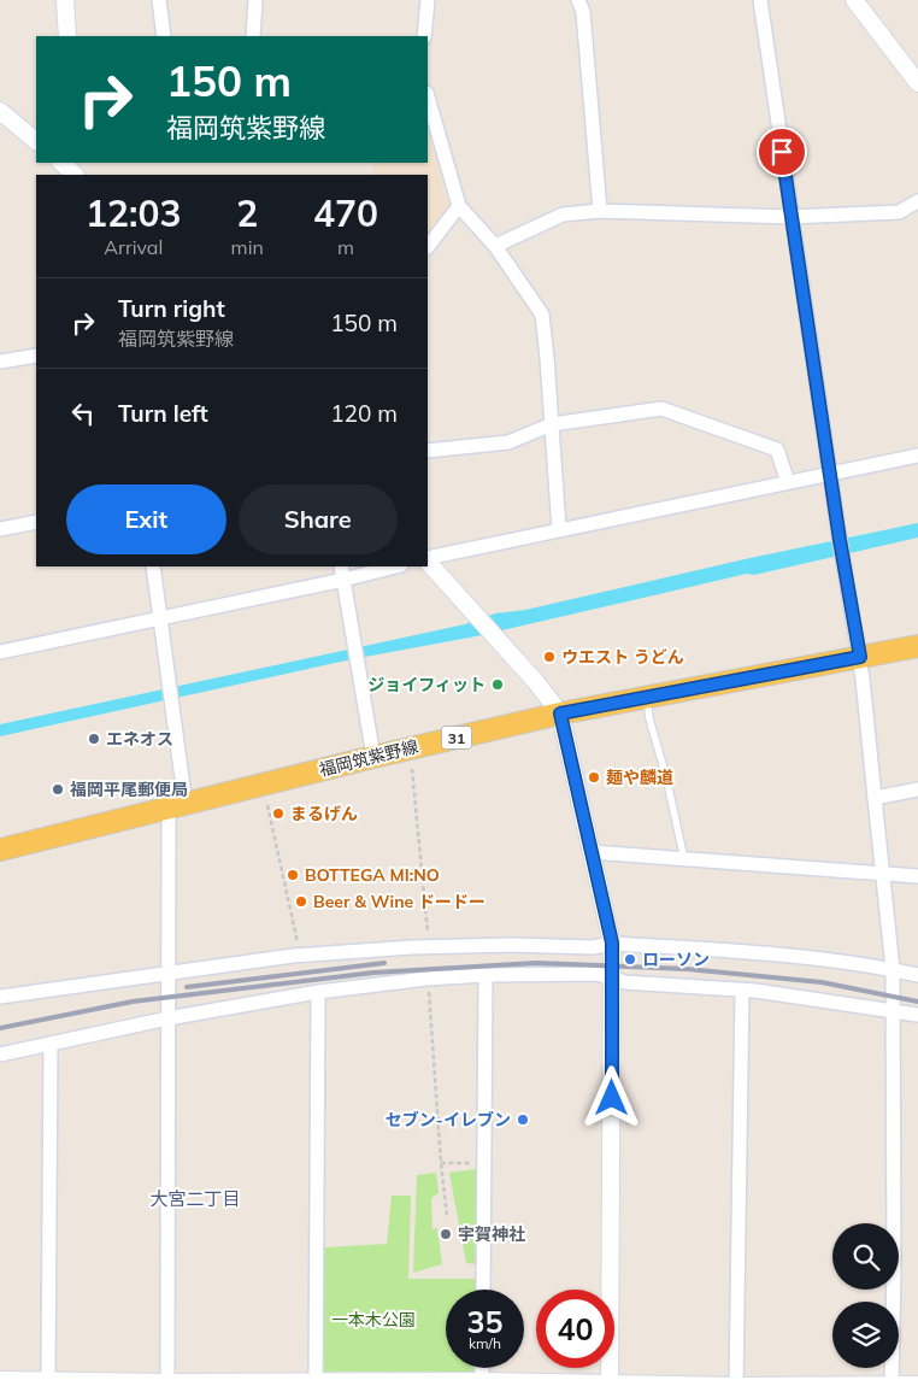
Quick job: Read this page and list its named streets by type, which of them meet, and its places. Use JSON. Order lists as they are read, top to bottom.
{
  "streets": {
    "main road": ["31", "福岡筑紫野線"]
  },
  "districts": ["大宮二丁目"],
  "parks": ["一本木公園"],
  "places": [
    "ウエスト うどん",
    "ジョイフィット",
    "エネオス",
    "麺や麟道",
    "福岡平尾郵便局",
    "まるげん",
    "BOTTEGA MI:NO",
    "Beer & Wine ドードー",
    "ローソン",
    "セブン-イレブン",
    "宇賀神社"
  ],
  "page": {
    "turn": ["150 m", "福岡筑紫野線"],
    "eta": [
      "12:03",
      "Arrival",
      "2",
      "min",
      "470",
      "m"
    ],
    "list": [
      {
        "name": "Turn right",
        "note": "福岡筑紫野線",
        "value": "150 m"
      },
      {
        "name": "Turn left",
        "value": "120 m"
      }
    ],
    "buttons": ["Exit", "Share"],
    "speed": "35 km/h",
    "limit": "40"
  }
}
